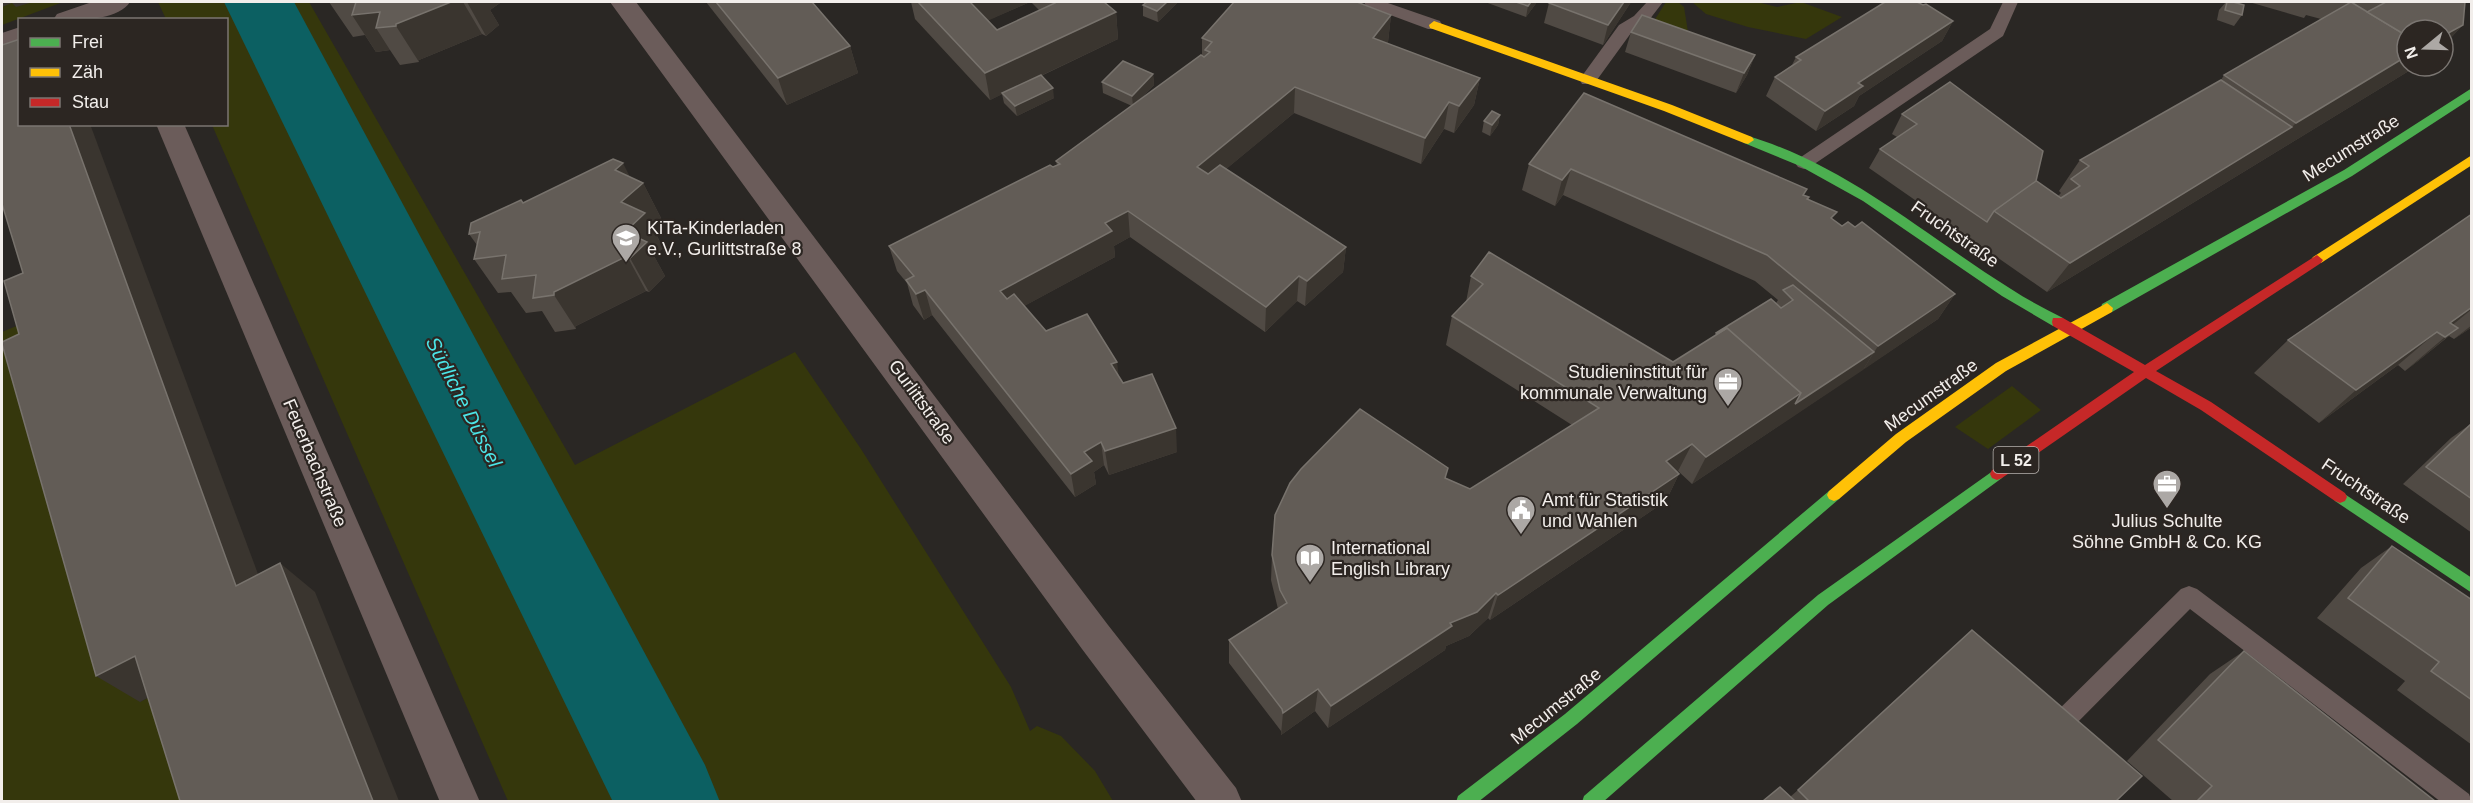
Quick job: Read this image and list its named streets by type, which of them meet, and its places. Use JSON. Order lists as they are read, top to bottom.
{
  "streets": {
    "main road": ["Mecumstraße", "Fruchtstraße", "L 52"],
    "street": ["Gurlittstraße", "Feuerbachstraße"]
  },
  "crossings": [
    ["Mecumstraße", "Fruchtstraße"],
    ["Fruchtstraße", "L 52"]
  ],
  "water": ["Südliche Düssel"],
  "places": {
    "school or university": ["KiTa-Kinderladen e.V., Gurlittstraße 8"],
    "office": ["Studieninstitut für kommunale Verwaltung", "Julius Schulte Söhne GmbH & Co. KG"],
    "public building": ["Amt für Statistik und Wahlen"],
    "library": ["International English Library"]
  },
  "legend": ["Frei", "Zäh", "Stau"],
  "north": "left"
}
